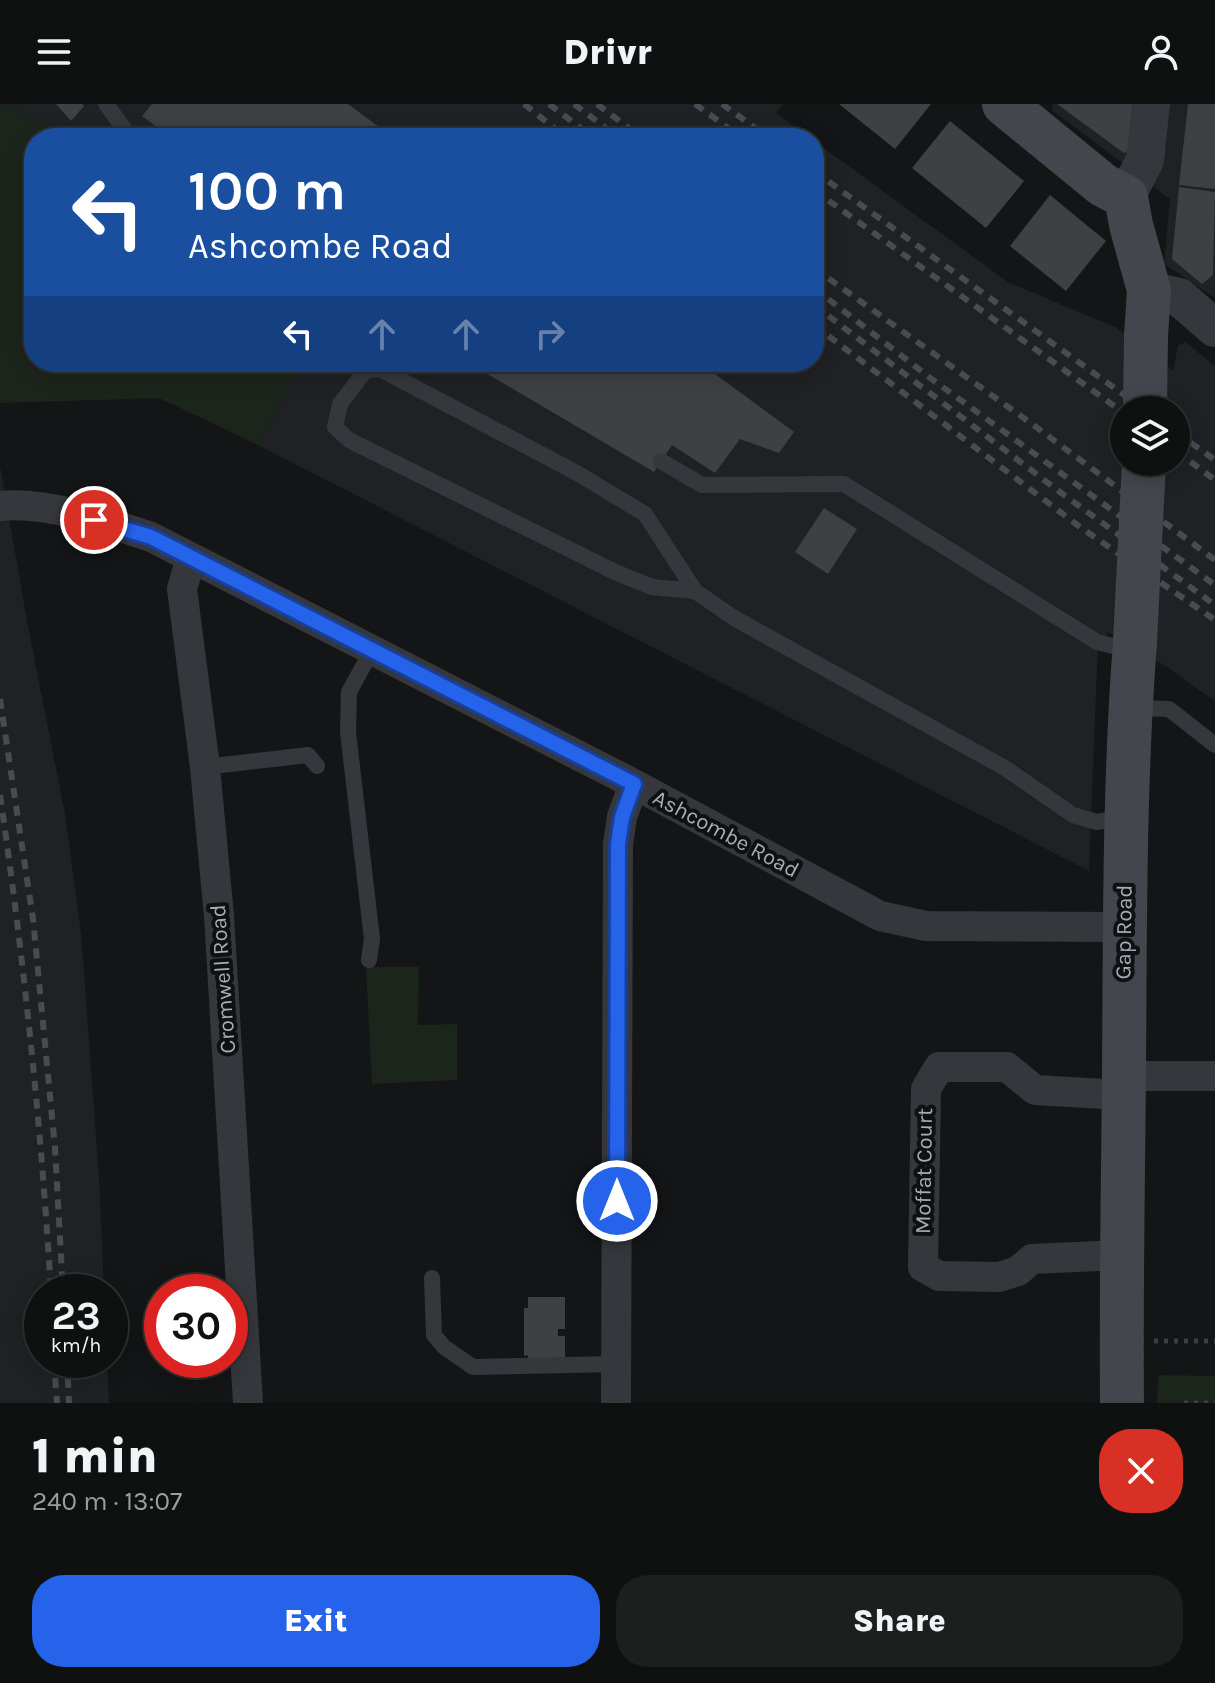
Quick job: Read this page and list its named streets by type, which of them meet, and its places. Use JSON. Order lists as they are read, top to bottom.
{
  "streets": {
    "main road": ["Gap Road"],
    "street": ["Ashcombe Road", "Cromwell Road", "Moffat Court"]
  },
  "crossings": [
    ["Ashcombe Road", "Gap Road"],
    ["Ashcombe Road", "Cromwell Road"],
    ["Gap Road", "Moffat Court"]
  ],
  "page": {
    "header": "Drivr",
    "turn": ["100 m", "Ashcombe Road"],
    "speed": "23 km/h",
    "limit": "30",
    "heading": ["1 min", "240 m · 13:07"],
    "buttons": ["Exit", "Share"]
  }
}
